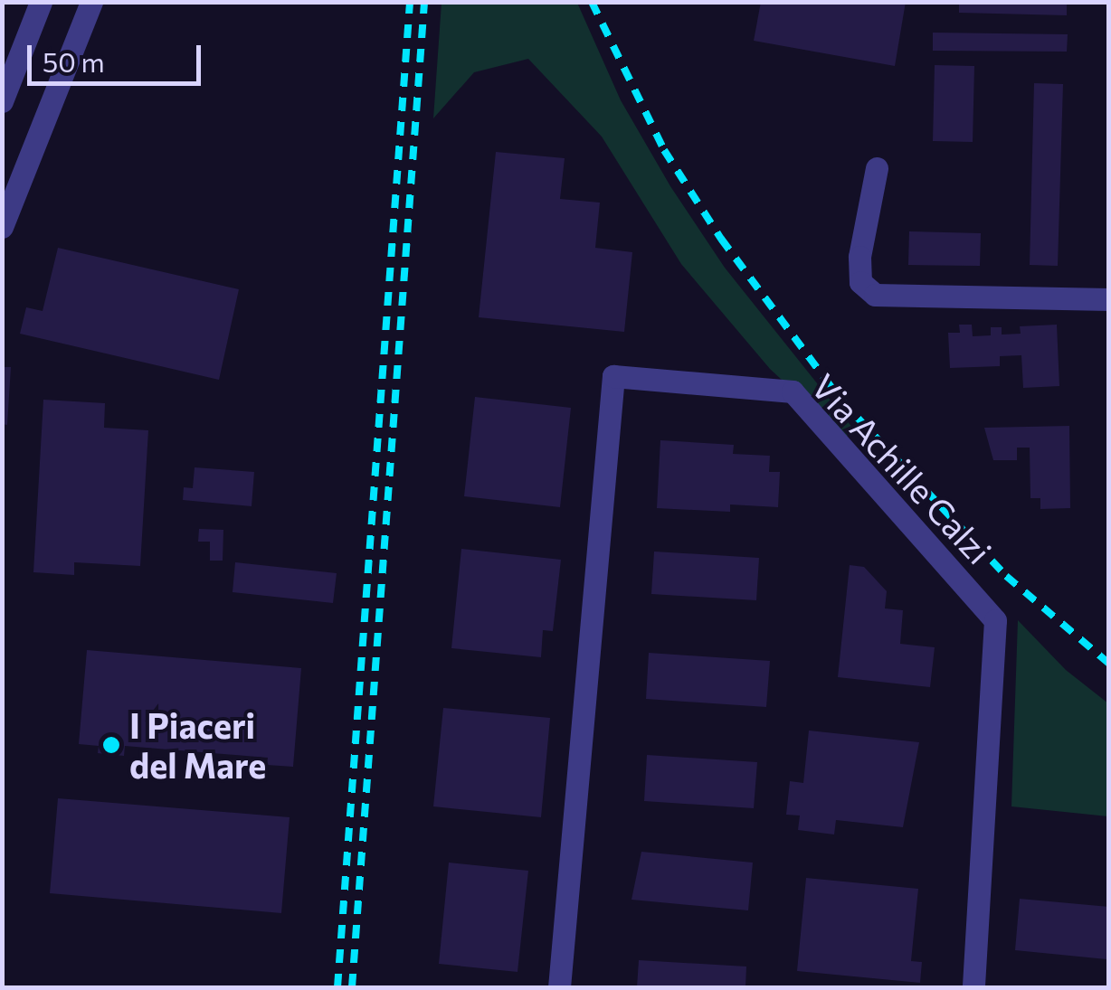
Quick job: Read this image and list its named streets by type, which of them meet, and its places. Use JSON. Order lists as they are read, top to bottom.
{
  "streets": {
    "street": ["Via Achille Calzi"]
  },
  "places": ["I Piaceri del Mare"],
  "scale_bar": "50 m"
}
